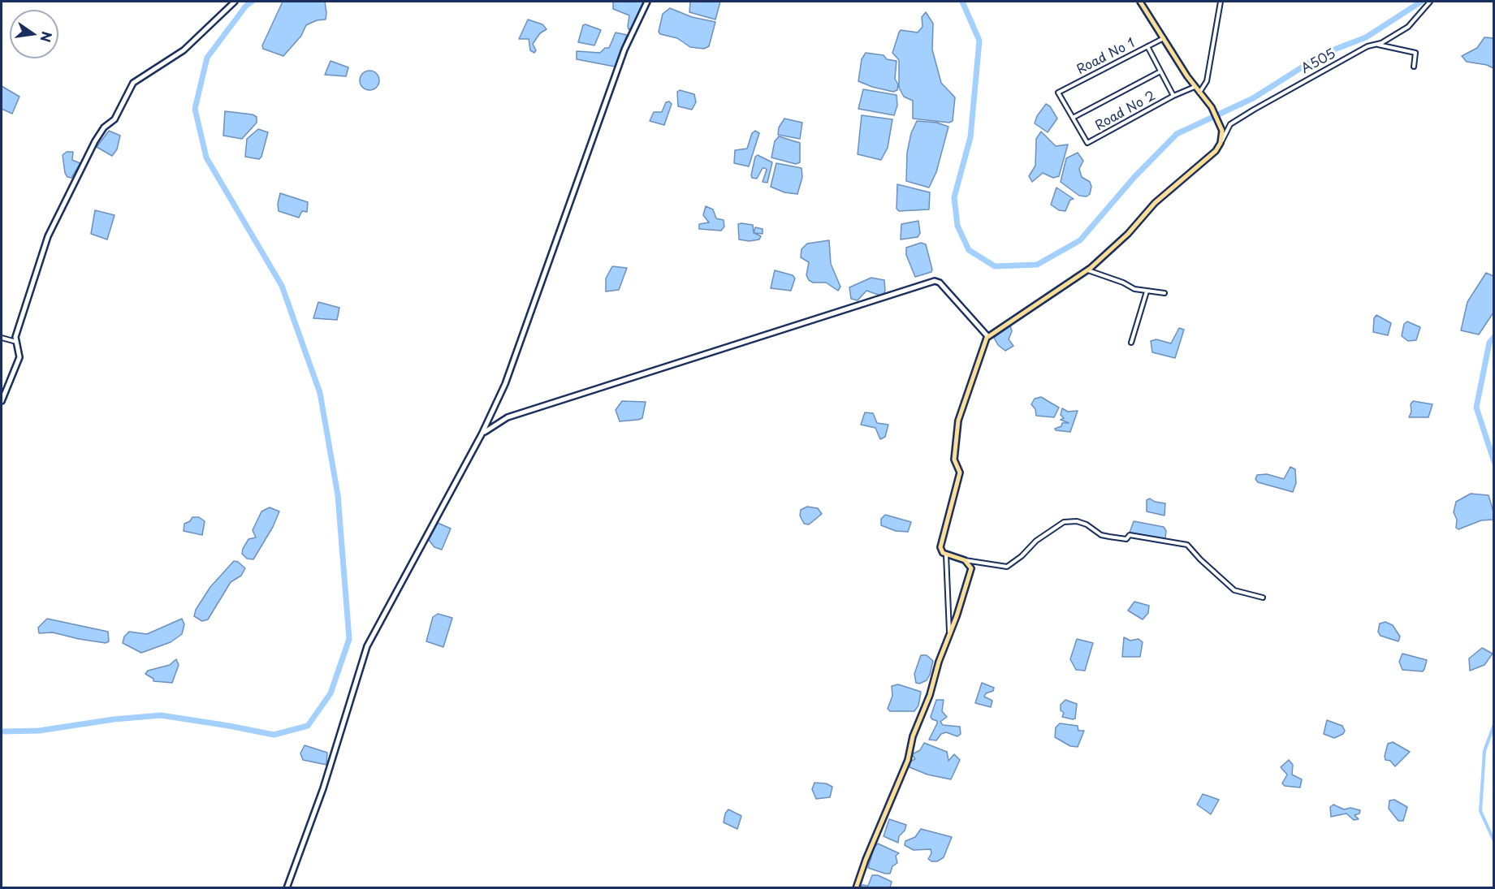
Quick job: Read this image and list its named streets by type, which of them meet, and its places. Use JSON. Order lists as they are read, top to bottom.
{
  "streets": {
    "street": ["Road No 1", "A505", "Road No 2"]
  },
  "crossings": [
    ["Road No 1", "Road No 2"]
  ],
  "north": "right"
}
